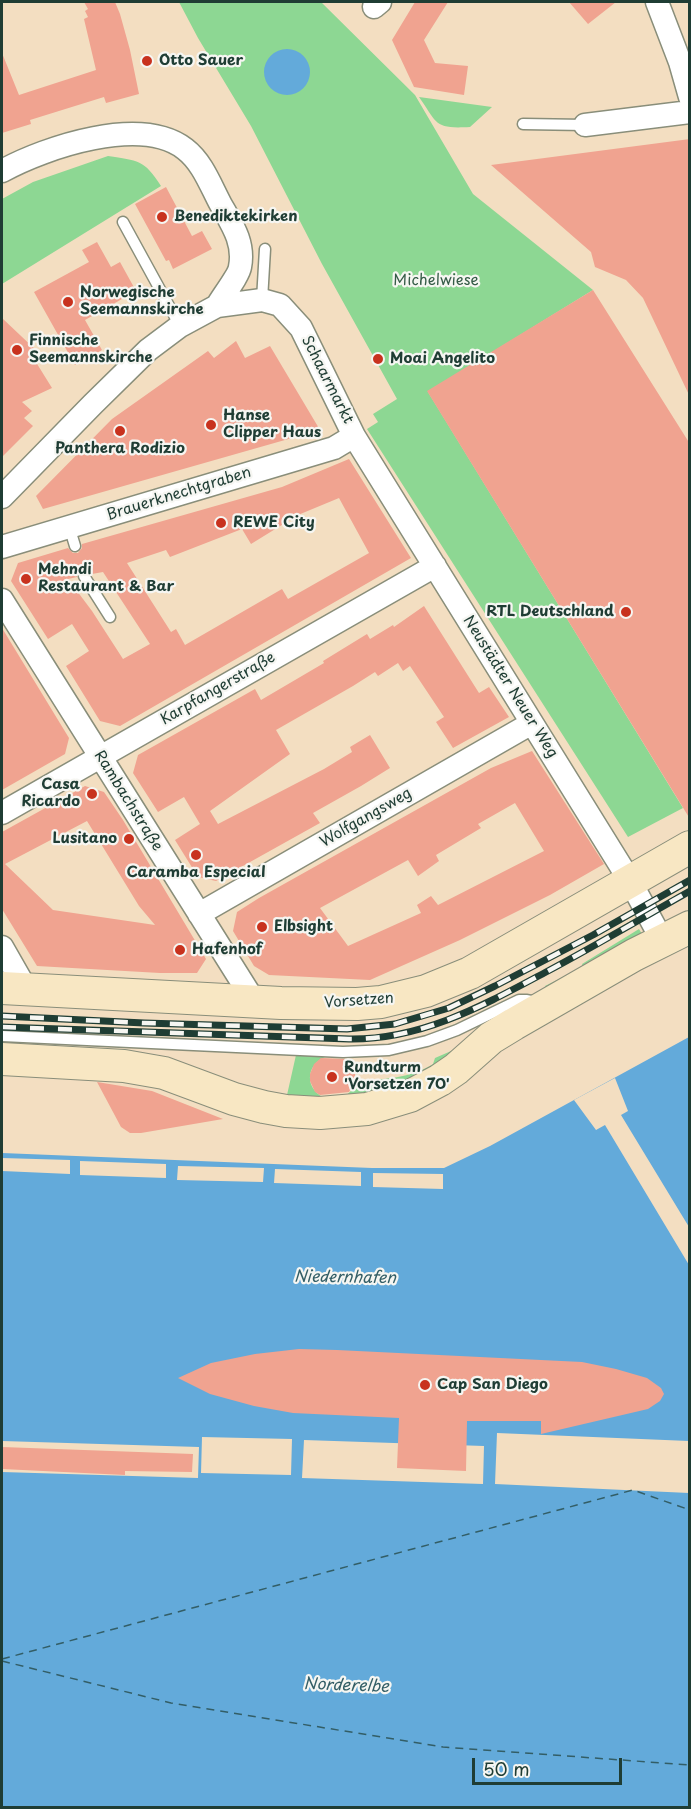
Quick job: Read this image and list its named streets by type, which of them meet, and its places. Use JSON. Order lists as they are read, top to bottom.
{
  "streets": {
    "main road": ["Vorsetzen"],
    "street": [
      "Schaarmarkt",
      "Brauerknechtgraben",
      "Neustädter Neuer Weg",
      "Karpfangerstraße",
      "Rambachstraße",
      "Wolfgangsweg"
    ]
  },
  "crossings": [
    ["Schaarmarkt", "Brauerknechtgraben"],
    ["Schaarmarkt", "Neustädter Neuer Weg"],
    ["Brauerknechtgraben", "Neustädter Neuer Weg"],
    ["Neustädter Neuer Weg", "Karpfangerstraße"],
    ["Neustädter Neuer Weg", "Wolfgangsweg"],
    ["Neustädter Neuer Weg", "Vorsetzen"],
    ["Karpfangerstraße", "Rambachstraße"],
    ["Rambachstraße", "Wolfgangsweg"],
    ["Rambachstraße", "Vorsetzen"]
  ],
  "water": ["Niedernhafen", "Norderelbe"],
  "parks": ["Michelwiese"],
  "places": [
    "Otto Sauer",
    "Benediktekirken",
    "Norwegische Seemannskirche",
    "Finnische Seemannskirche",
    "Moai Angelito",
    "Hanse Clipper Haus",
    "Panthera Rodizio",
    "REWE City",
    "Mehndi Restaurant & Bar",
    "RTL Deutschland",
    "Casa Ricardo",
    "Lusitano",
    "Caramba Especial",
    "Elbsight",
    "Hafenhof",
    "Rundturm 'Vorsetzen 70'",
    "Cap San Diego"
  ],
  "scale_bar": "50 m"
}
